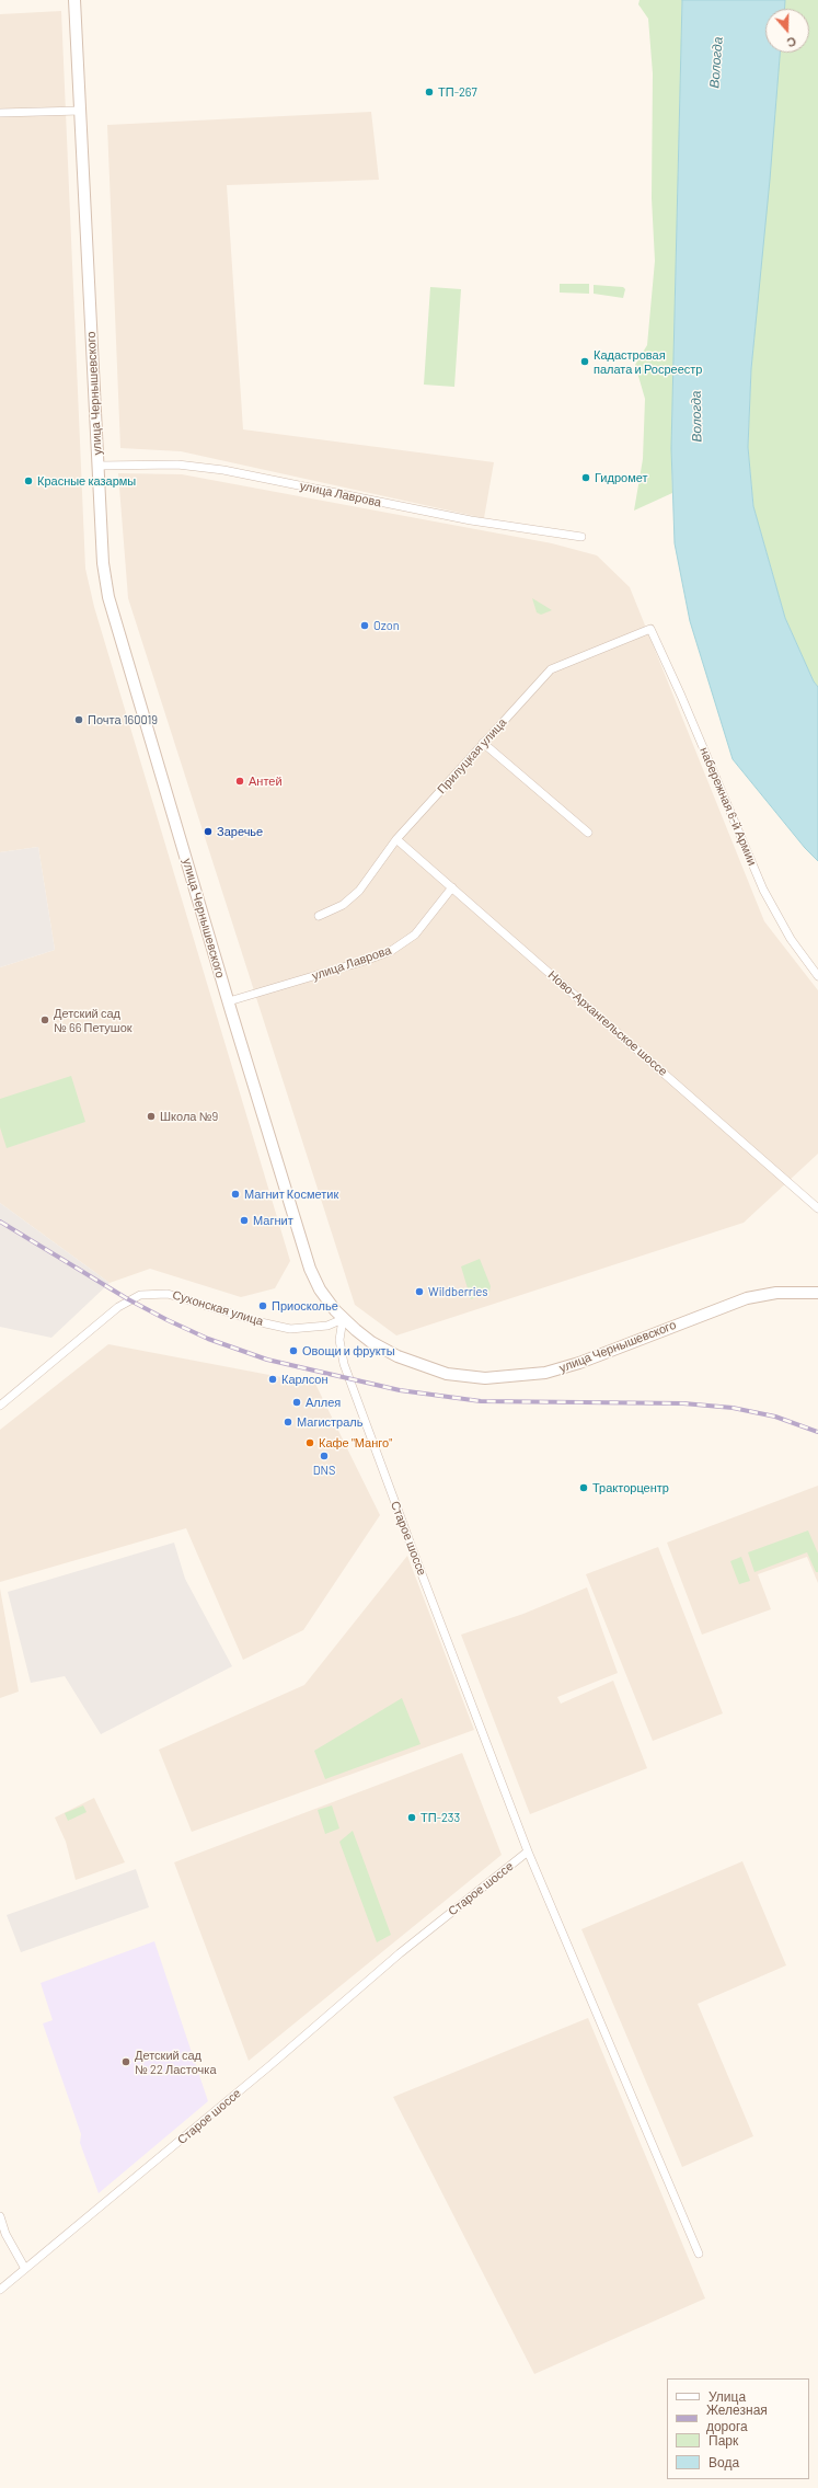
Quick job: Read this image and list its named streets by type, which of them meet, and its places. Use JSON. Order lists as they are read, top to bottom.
{
  "streets": {
    "main road": ["улица Чернышевского"],
    "street": [
      "улица Лаврова",
      "Прилуцкая улица",
      "набережная 6-й Армии",
      "Ново-Архангельское шоссе",
      "Сухонская улица",
      "Старое шоссе"
    ]
  },
  "crossings": [
    ["улица Чернышевского", "улица Лаврова"],
    ["улица Чернышевского", "Сухонская улица"],
    ["улица Чернышевского", "Старое шоссе"],
    ["улица Лаврова", "Ново-Архангельское шоссе"],
    ["Прилуцкая улица", "набережная 6-й Армии"],
    ["Прилуцкая улица", "Ново-Архангельское шоссе"],
    ["Сухонская улица", "Старое шоссе"]
  ],
  "water": ["Вологда"],
  "places": [
    "ТП-267",
    "Кадастровая палата и Росреестр",
    "Гидромет",
    "Красные казармы",
    "Ozon",
    "Почта 160019",
    "Антей",
    "Заречье",
    "Детский сад № 66 Петушок",
    "Школа №9",
    "Магнит Косметик",
    "Магнит",
    "Wildberries",
    "Приосколье",
    "Овощи и фрукты",
    "Карлсон",
    "Аллея",
    "Магистраль",
    "Кафе \"Манго\"",
    "DNS",
    "Тракторцентр",
    "ТП-233",
    "Детский сад № 22 Ласточка"
  ],
  "legend": [
    "Улица",
    "Железная дорога",
    "Парк",
    "Вода"
  ],
  "north": "bottom"
}
